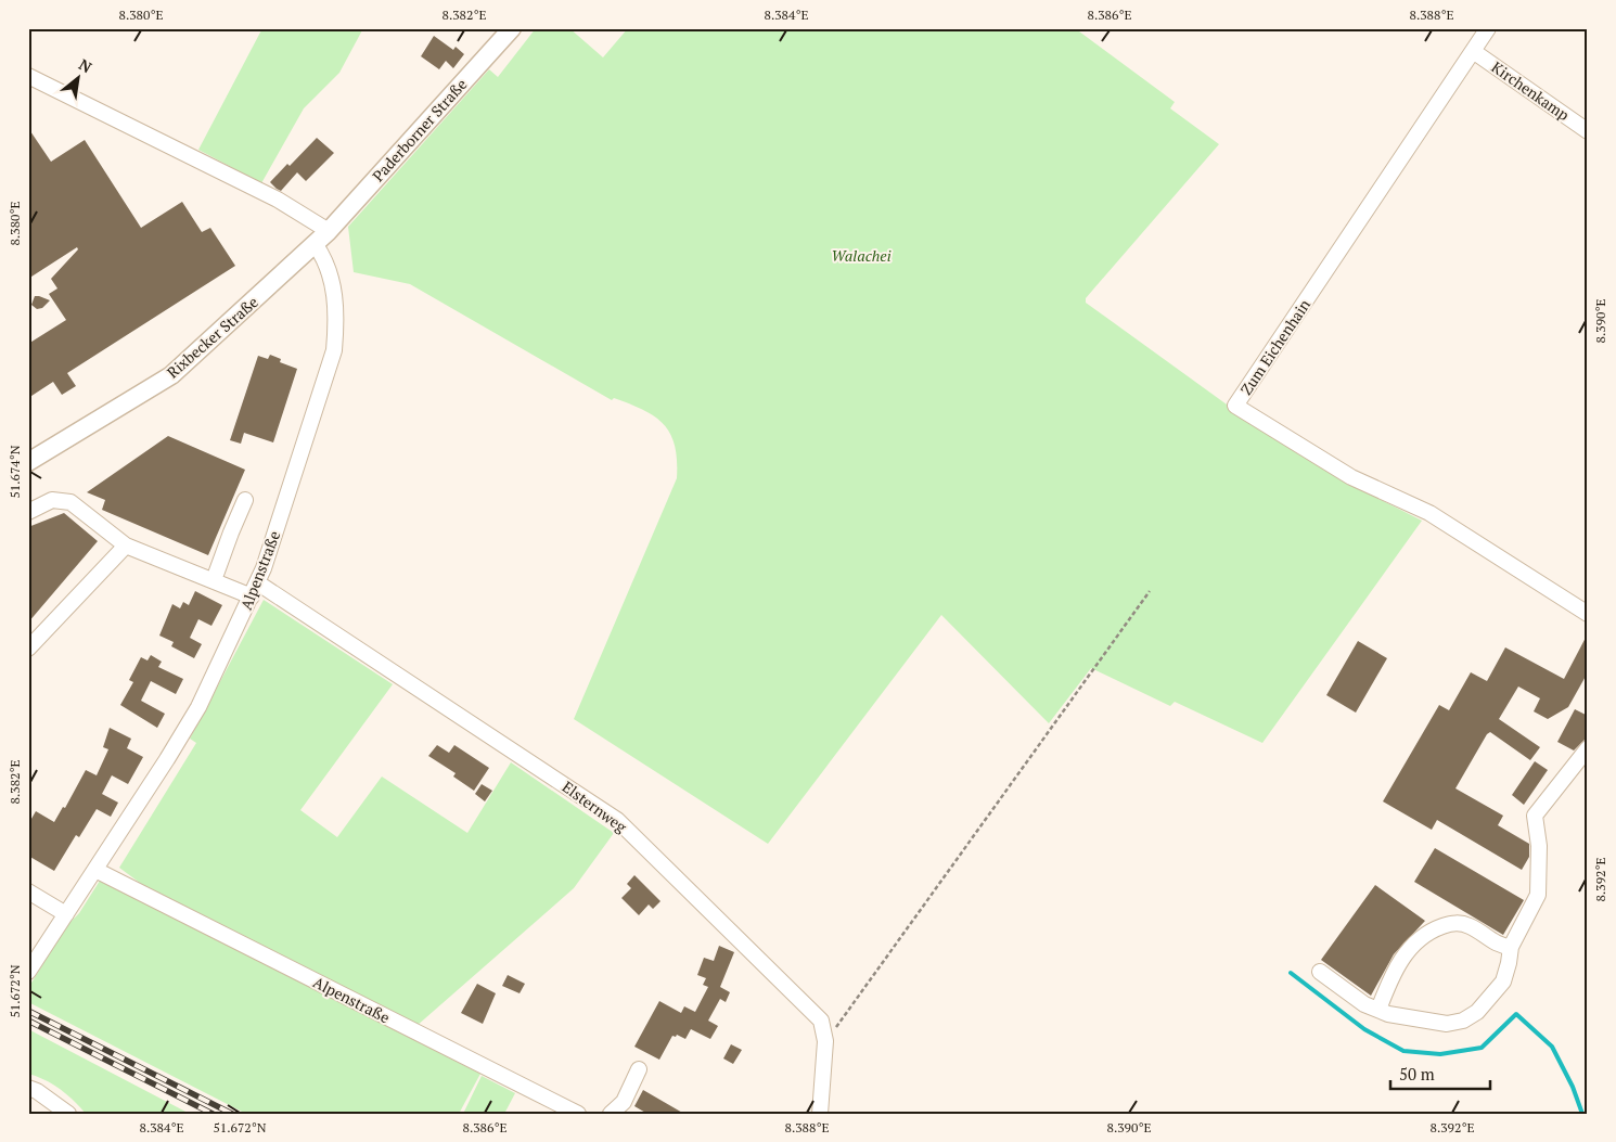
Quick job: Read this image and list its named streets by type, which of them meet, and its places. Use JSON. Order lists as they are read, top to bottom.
{
  "streets": {
    "main road": ["Paderborner Straße", "Rixbecker Straße"],
    "street": [
      "Kirchenkamp",
      "Zum Eichenhain",
      "Alpenstraße",
      "Elsternweg"
    ]
  },
  "crossings": [
    ["Kirchenkamp", "Zum Eichenhain"],
    ["Paderborner Straße", "Rixbecker Straße"],
    ["Rixbecker Straße", "Alpenstraße"],
    ["Alpenstraße", "Elsternweg"]
  ],
  "parks": ["Walachei"],
  "scale_bar": "50 m",
  "north": "top right",
  "coordinates": [
    "8.380°E",
    "8.382°E",
    "8.384°E",
    "8.386°E",
    "8.388°E",
    "8.390°E",
    "51.674°N",
    "8.392°E",
    "51.672°N"
  ]
}
